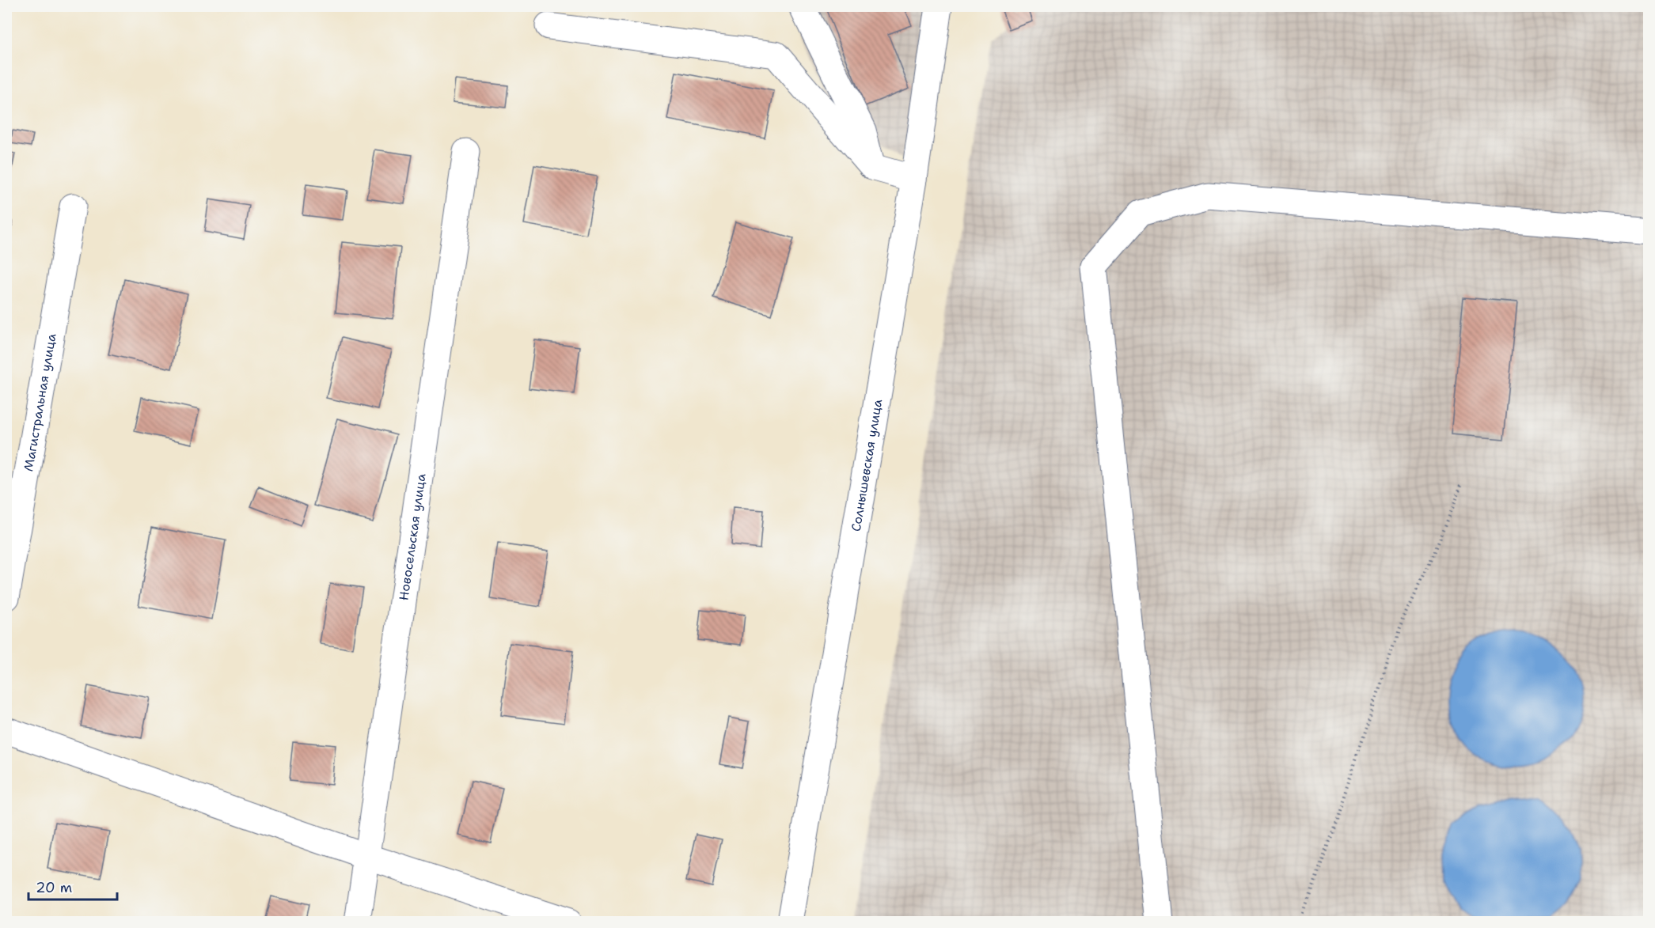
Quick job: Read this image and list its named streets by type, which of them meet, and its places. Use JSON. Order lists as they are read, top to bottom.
{
  "streets": {
    "street": ["Магистральная улица", "Солнышевская улица", "Новосельская улица"]
  },
  "scale_bar": "20 m"
}
